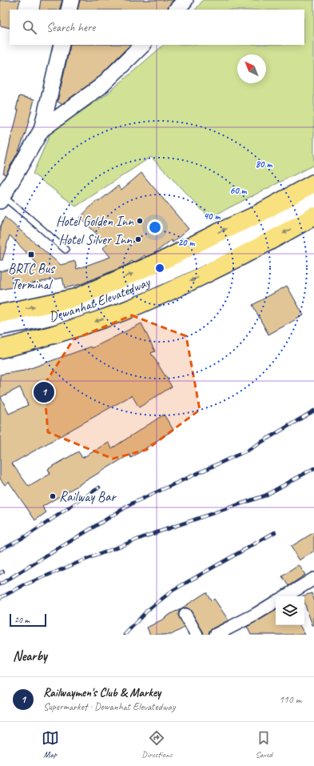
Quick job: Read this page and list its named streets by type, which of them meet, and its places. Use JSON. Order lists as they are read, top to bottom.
{
  "streets": {
    "main road": ["Dewanhat Elevatedway"]
  },
  "places": {
    "other": ["Hotel Golden Inn", "Hotel Silver Inn", "Railway Bar"],
    "transit": ["BRTC Bus Terminal"]
  },
  "scale_bar": "20 m",
  "north": "top left",
  "page": {
    "search": "Search here",
    "pins": "1",
    "scale": "20 m",
    "heading": "Nearby",
    "list": [
      {
        "mark": "1",
        "name": "Railwaymen's Club & Markey",
        "note": "Supermarket · Dewanhat Elevatedway",
        "value": "110 m"
      }
    ],
    "nav": ["Map", "Directions", "Saved"]
  },
  "rings": [
    "80 m",
    "60 m",
    "40 m",
    "20 m"
  ]
}
